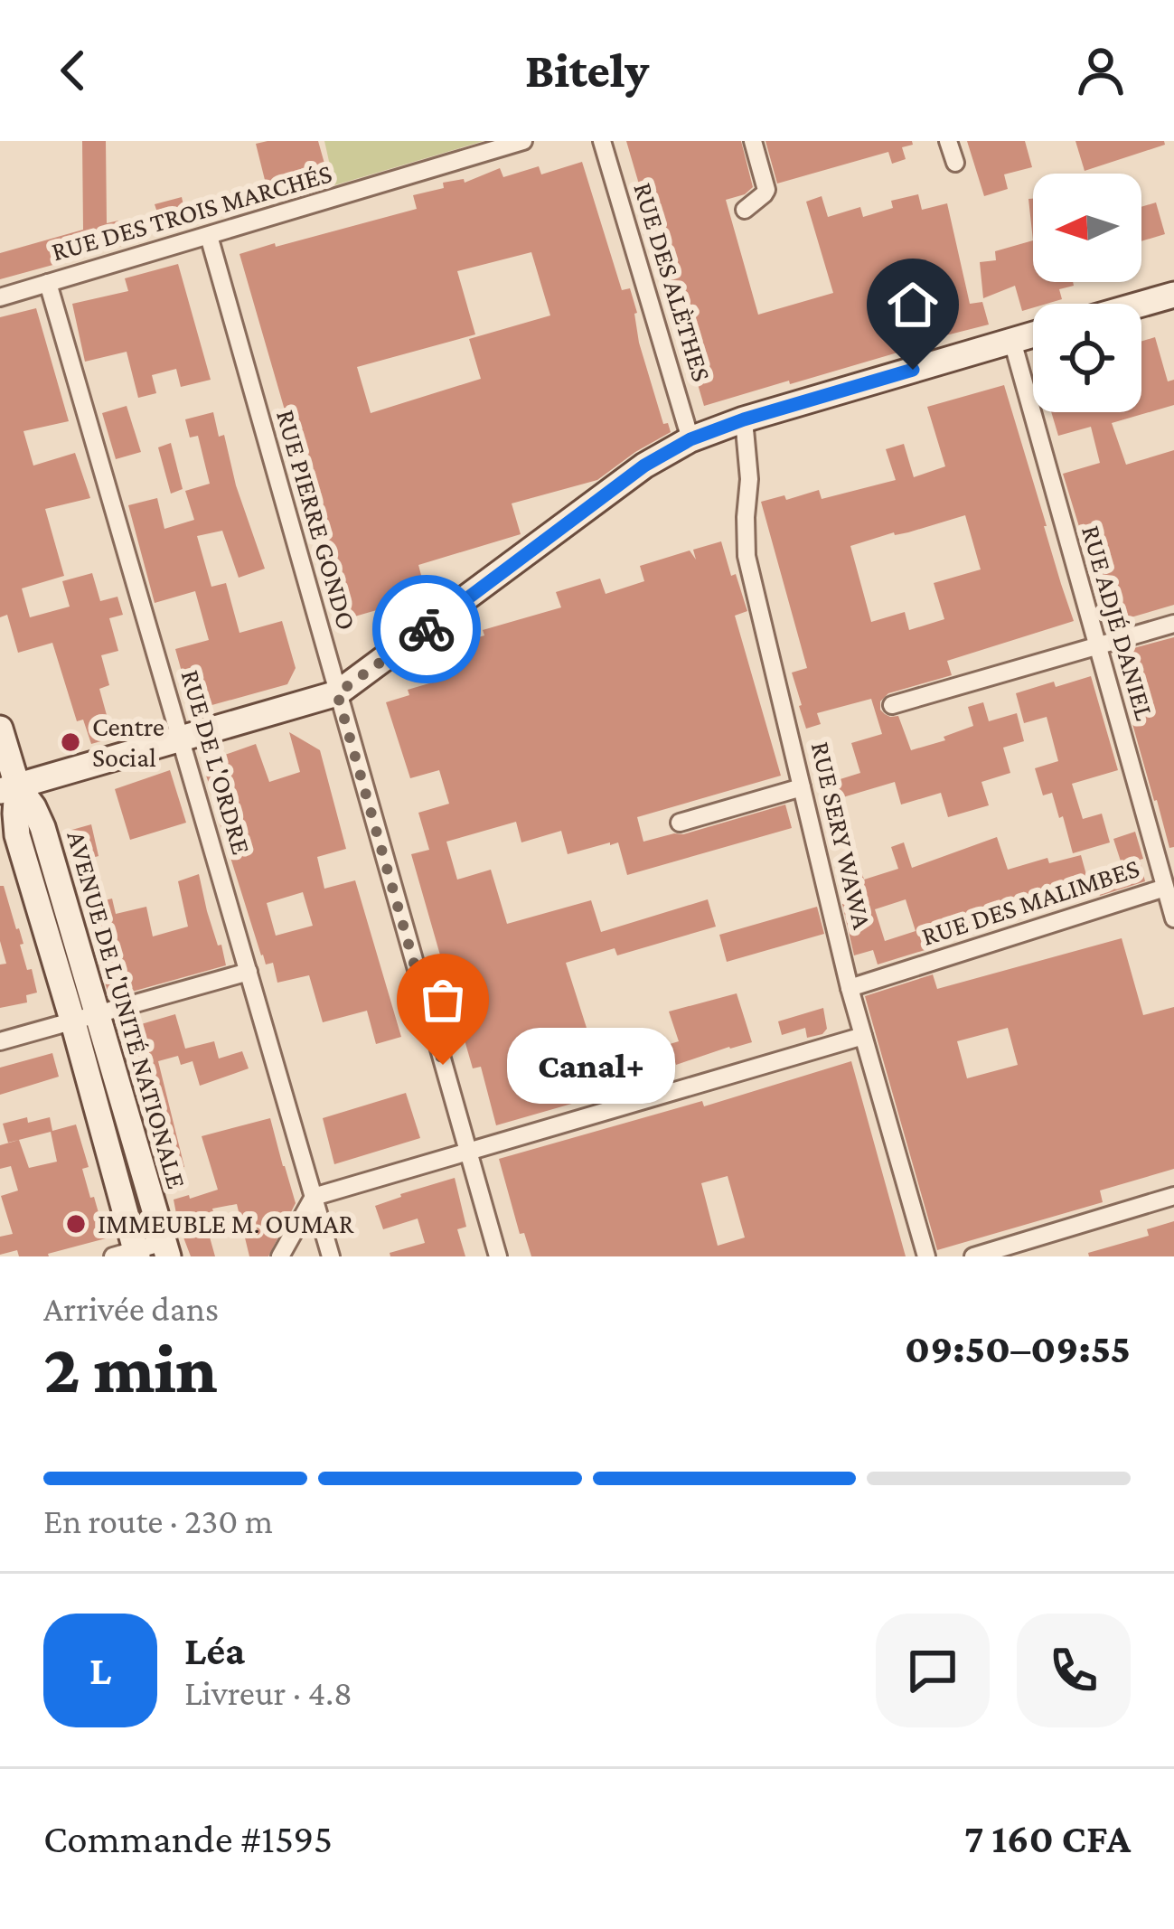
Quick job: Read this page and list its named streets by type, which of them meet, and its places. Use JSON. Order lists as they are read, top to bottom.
{
  "streets": {
    "street": [
      "RUE DES TROIS MARCHÉS",
      "RUE DES ALÈTHES",
      "RUE PIERRE GONDO",
      "RUE ADJÉ DANIEL",
      "RUE DE L'ORDRE",
      "RUE SERY WAWA",
      "RUE DES MALIMBES",
      "AVENUE DE L'UNITÉ NATIONALE"
    ]
  },
  "crossings": [
    ["RUE DES TROIS MARCHÉS", "RUE PIERRE GONDO"],
    ["RUE DES TROIS MARCHÉS", "RUE DE L'ORDRE"],
    ["RUE ADJÉ DANIEL", "RUE DES MALIMBES"],
    ["RUE SERY WAWA", "RUE DES MALIMBES"]
  ],
  "places": ["Centre Social", "Canal+", "IMMEUBLE M. OUMAR"],
  "north": "left",
  "page": {
    "header": "Bitely",
    "bubble": "Canal+",
    "heading": ["2 min", "Arrivée dans", "09:50–09:55"],
    "panel": [
      "Léa",
      "Livreur · 4.8",
      "Commande #1595",
      "7 160 CFA"
    ],
    "bar": "En route · 230 m",
    "round": "L"
  }
}
